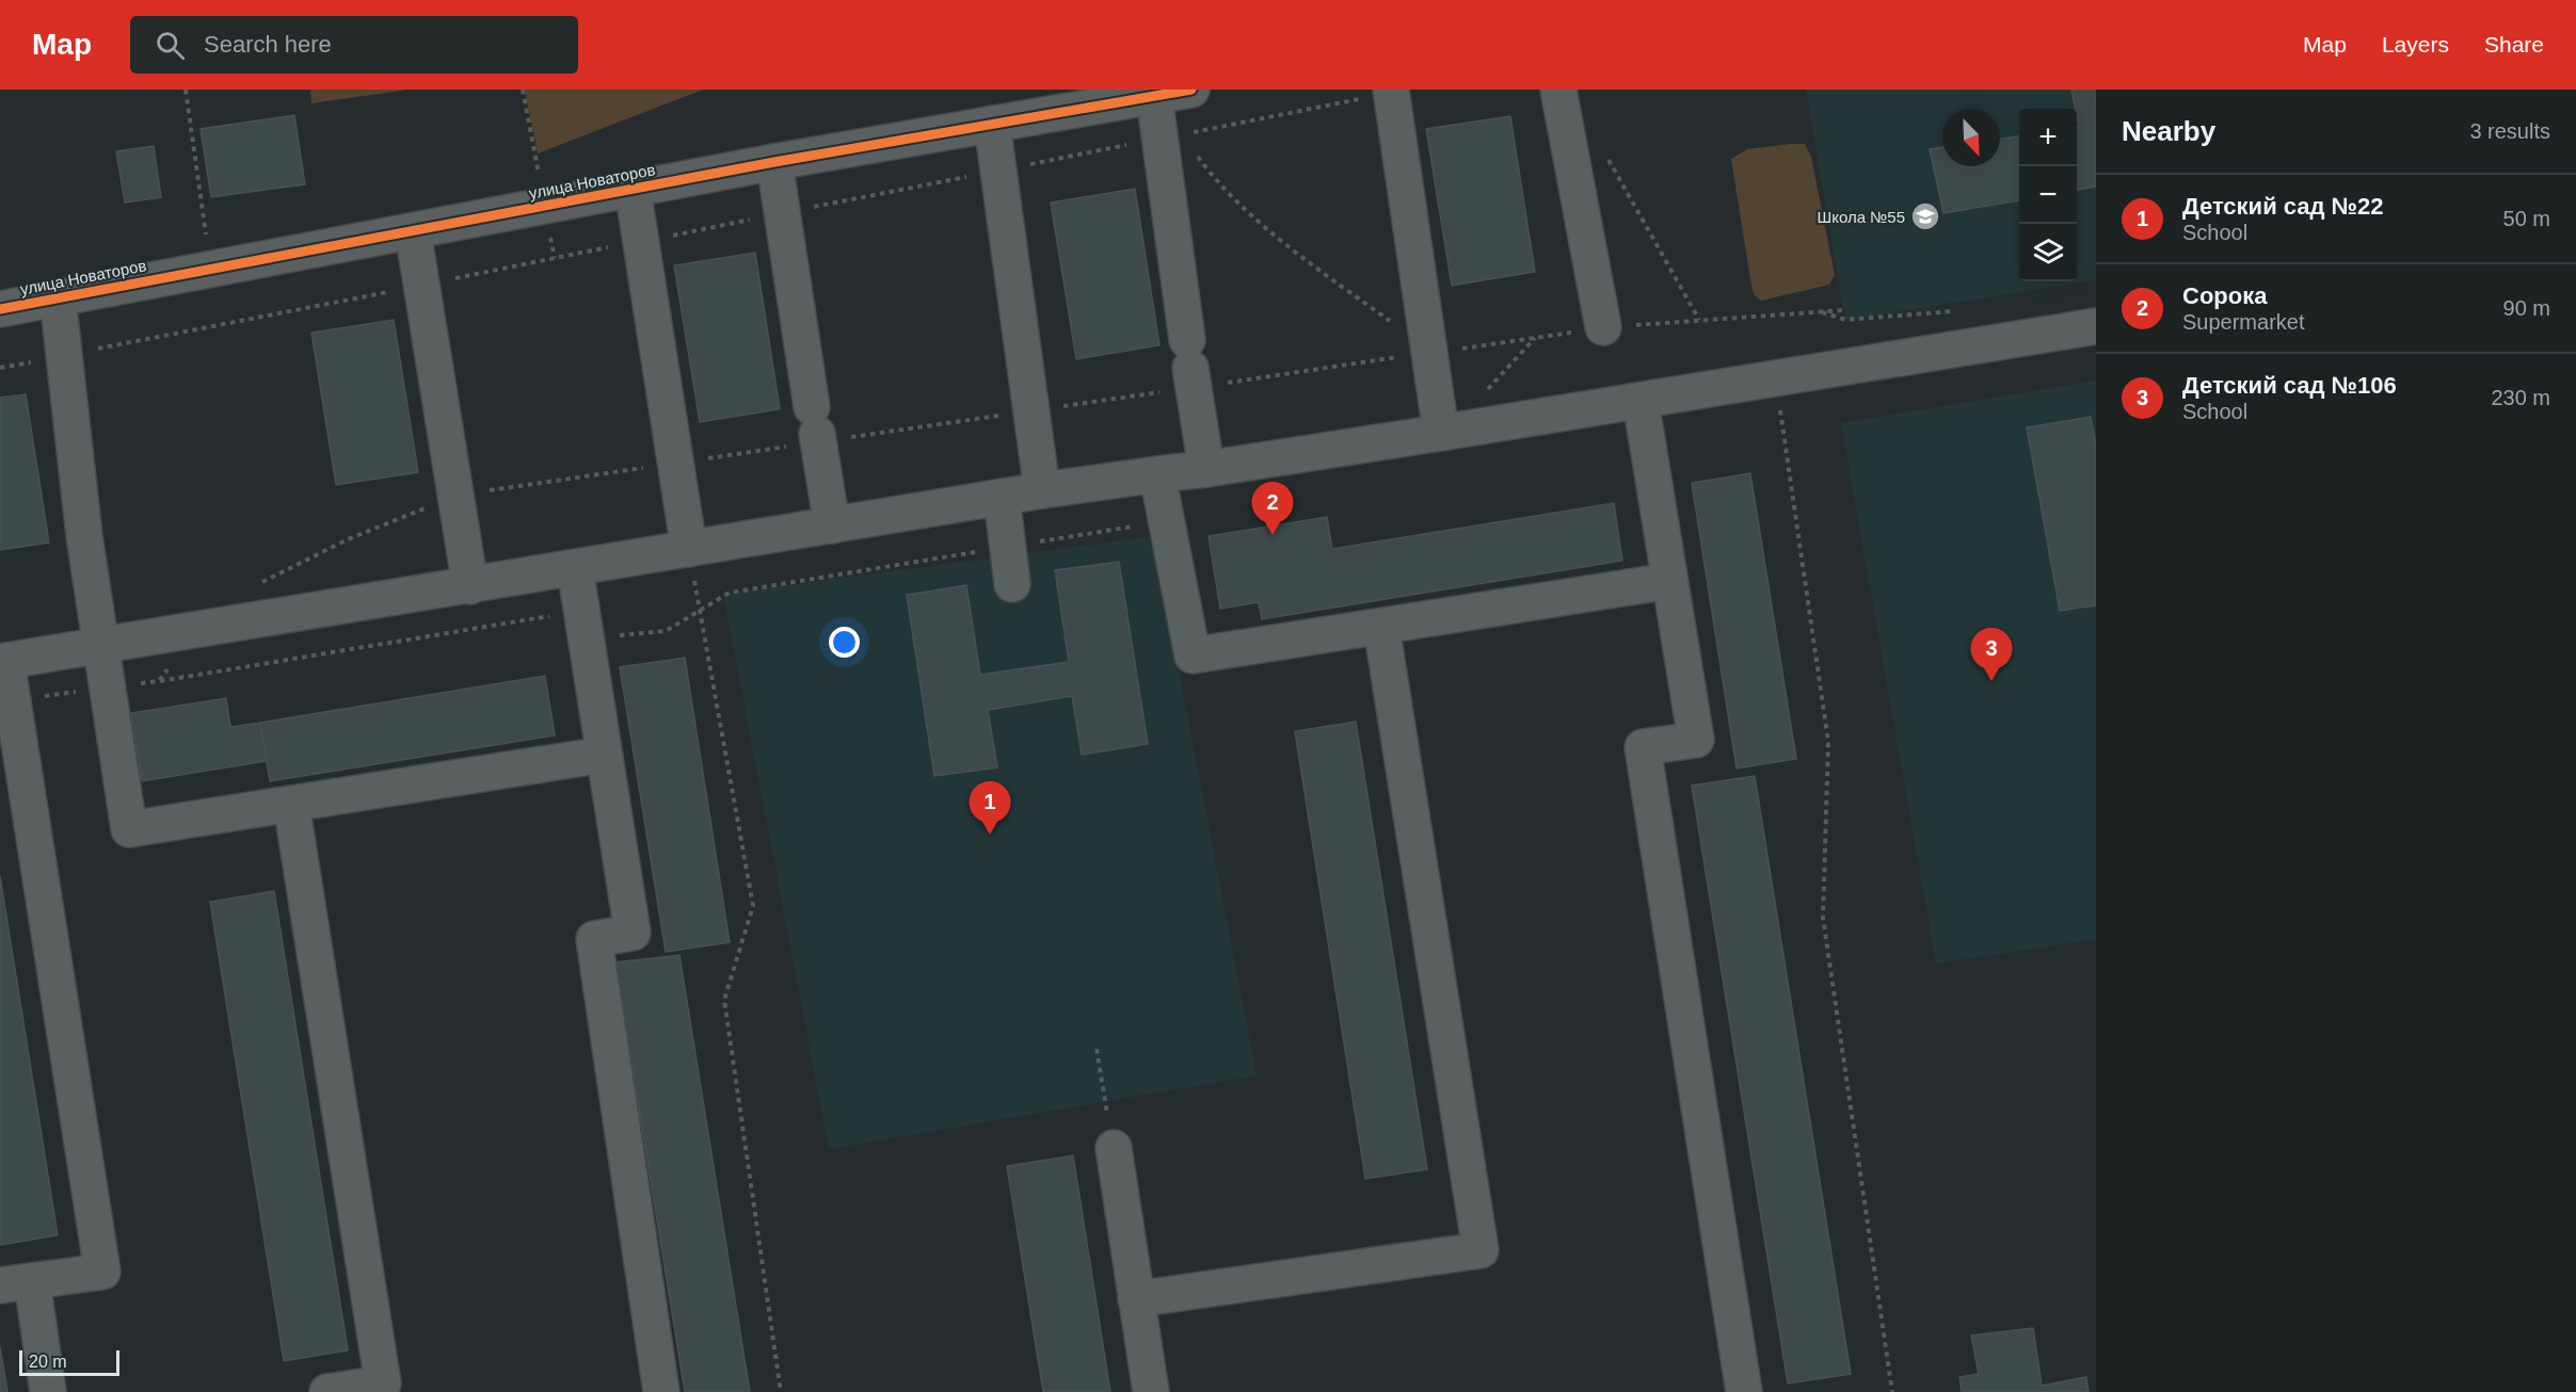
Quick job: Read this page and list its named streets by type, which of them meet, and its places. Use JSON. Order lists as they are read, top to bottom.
{
  "streets": {
    "street": ["улица Новаторов"]
  },
  "places": {
    "school or university": ["Школа №55"]
  },
  "scale_bar": "20 m",
  "north": "bottom right",
  "page": {
    "header": "Map",
    "search": "Search here",
    "nav": ["Map", "Layers", "Share"],
    "heading": ["Nearby", "3 results"],
    "map_buttons": ["+", "−"],
    "list": [
      {
        "mark": "1",
        "name": "Детский сад №22",
        "note": "School",
        "value": "50 m"
      },
      {
        "mark": "2",
        "name": "Сорока",
        "note": "Supermarket",
        "value": "90 m"
      },
      {
        "mark": "3",
        "name": "Детский сад №106",
        "note": "School",
        "value": "230 m"
      }
    ],
    "pins": ["2", "3", "1"],
    "scale": "20 m"
  }
}
